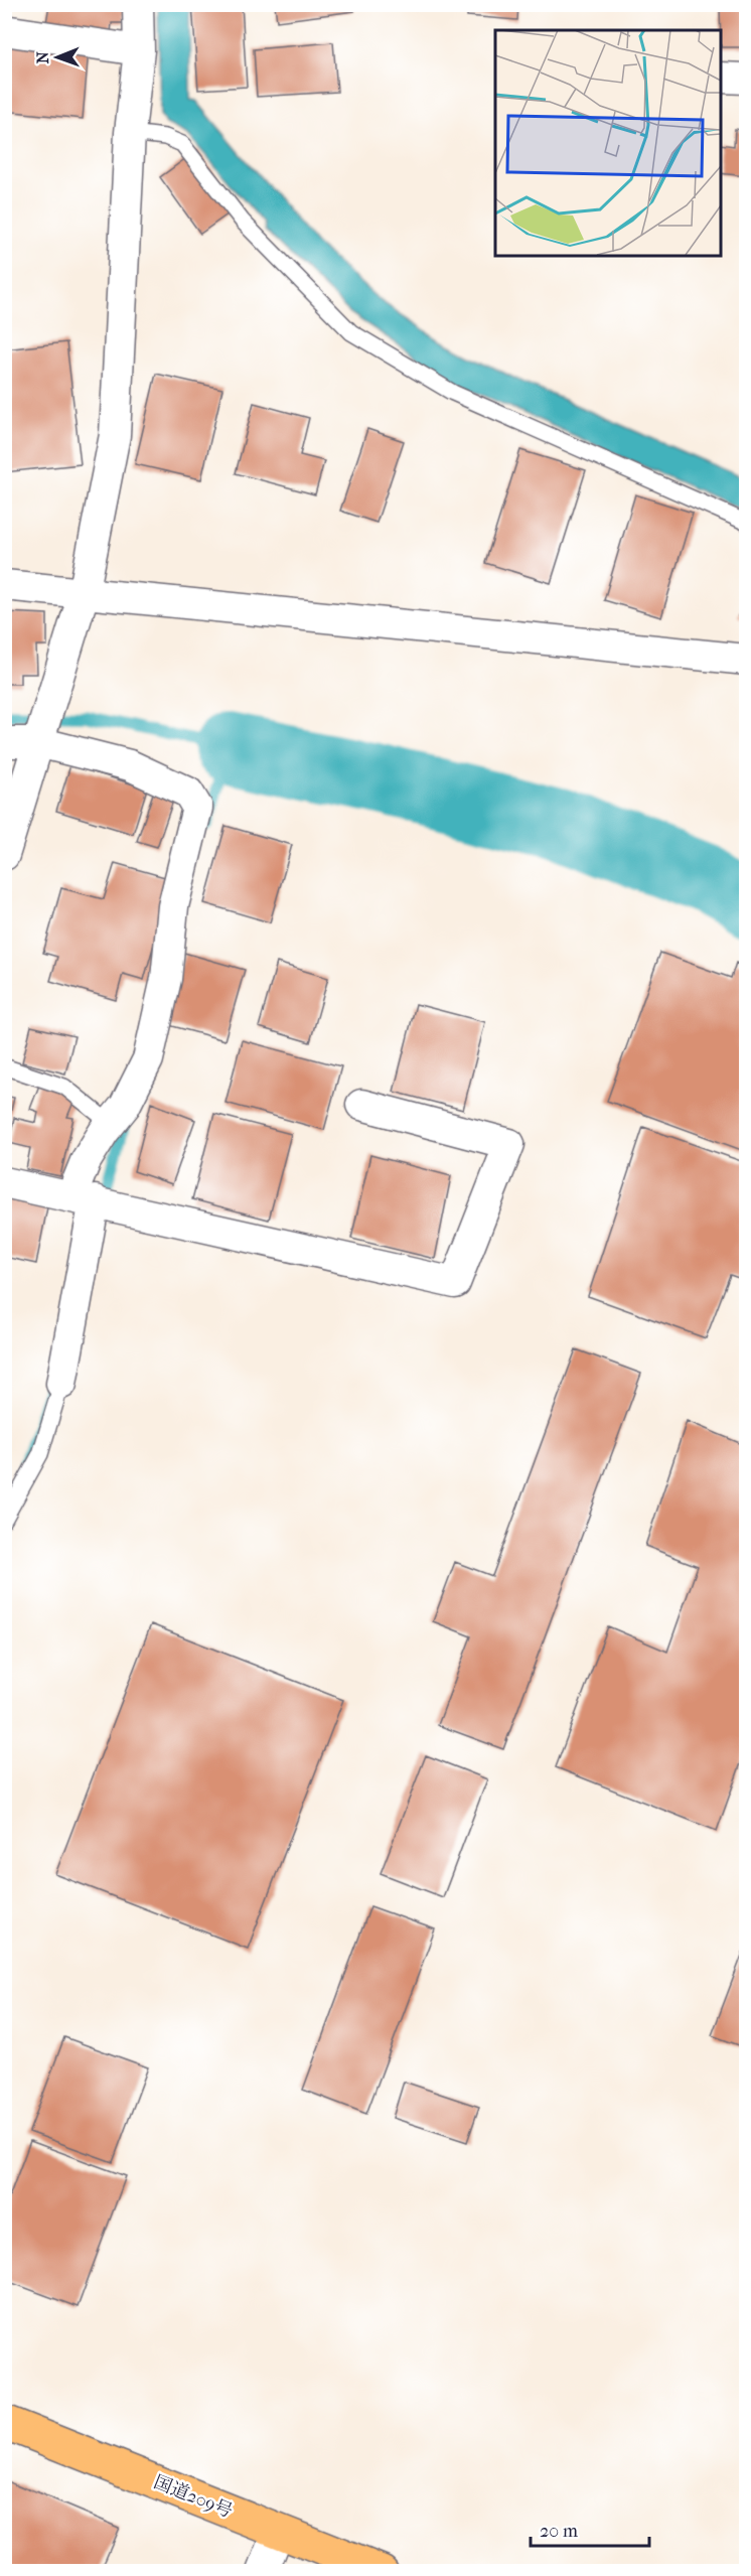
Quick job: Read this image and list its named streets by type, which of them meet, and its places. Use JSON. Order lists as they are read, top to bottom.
{
  "streets": {
    "highway": ["国道209号"]
  },
  "scale_bar": "20 m",
  "north": "left"
}
